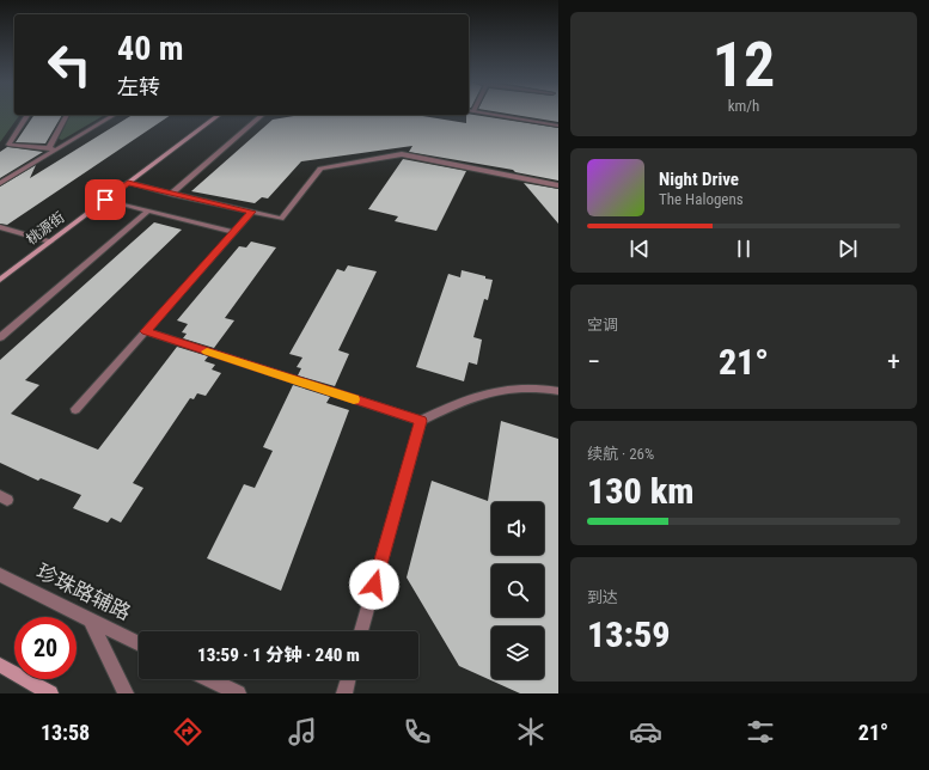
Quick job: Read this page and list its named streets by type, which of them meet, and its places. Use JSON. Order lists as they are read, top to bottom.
{
  "streets": {
    "main road": ["桃源街"],
    "street": ["珍珠路辅路"]
  },
  "page": {
    "tile": [
      ["12", "km/h"],
      "空调",
      ["续航 · 26%", "130 km"],
      ["到达", "13:59"]
    ],
    "turn": ["40 m", "左转"],
    "song": ["Night Drive", "The Halogens"],
    "heat": ["−", "21°", "+"],
    "limit": "20",
    "trip": "13:59 · 1 分钟 · 240 m",
    "tabs": ["13:58", "21°"]
  }
}
